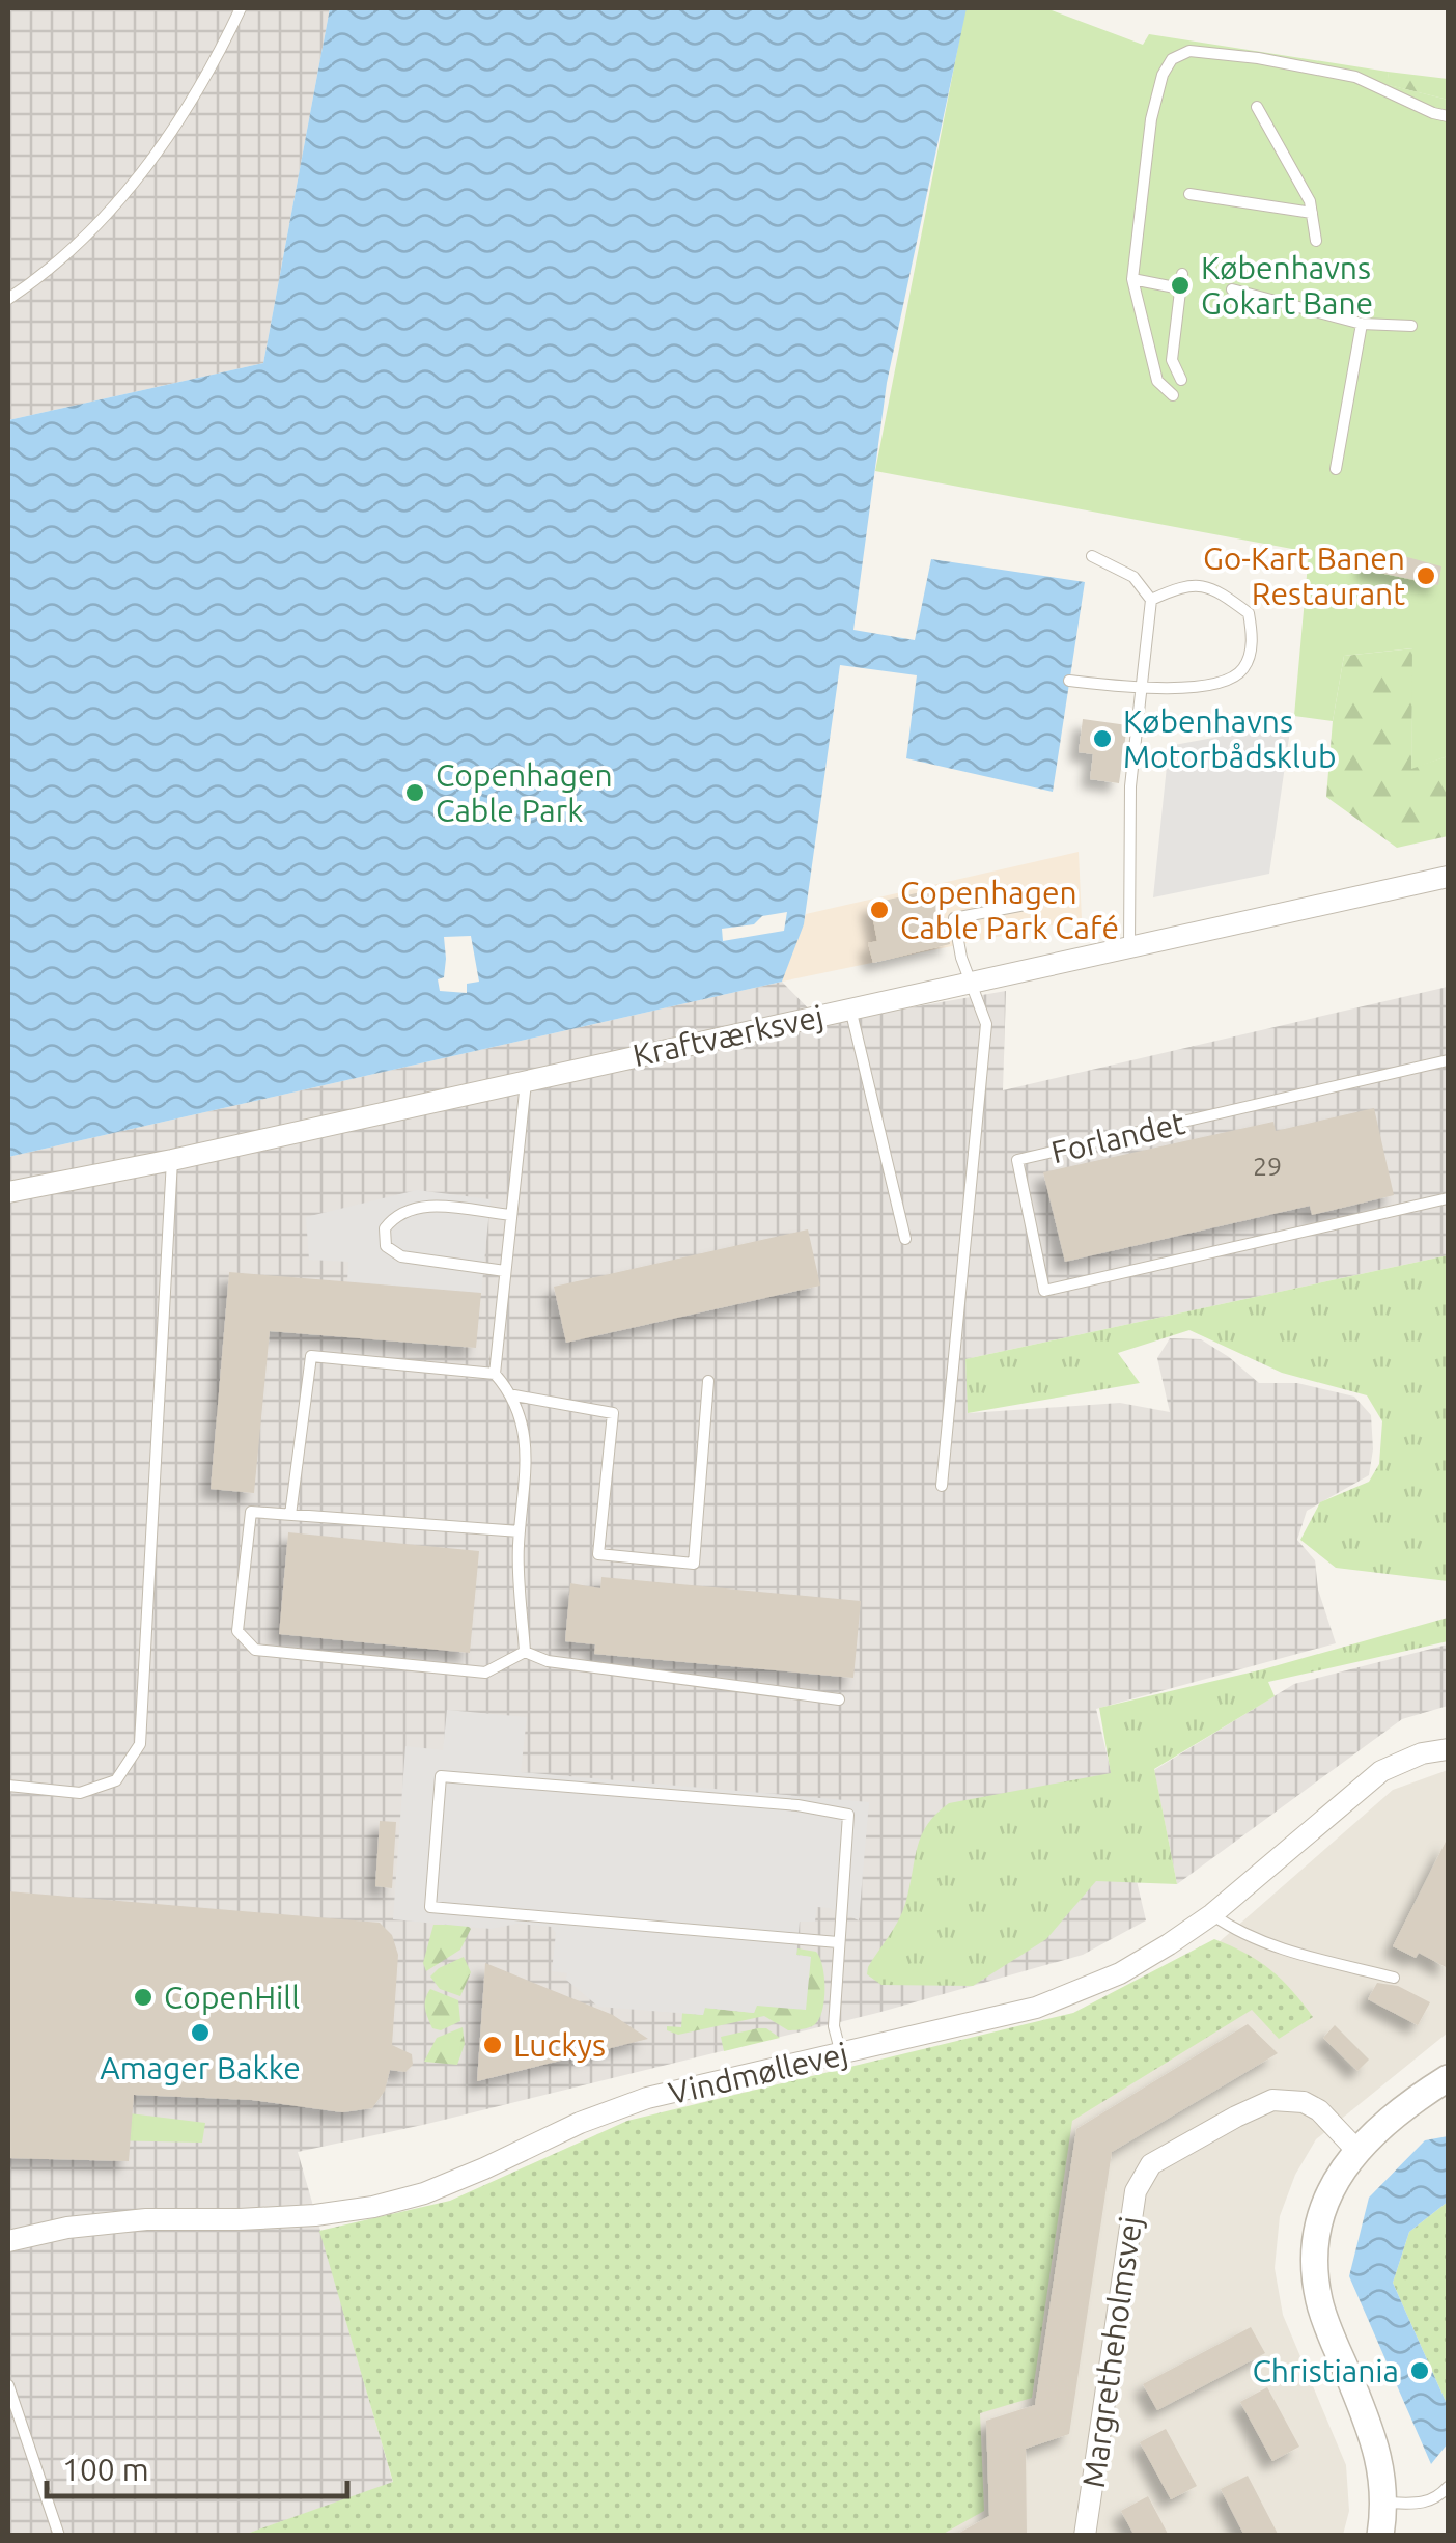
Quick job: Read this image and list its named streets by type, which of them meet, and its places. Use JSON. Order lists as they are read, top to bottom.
{
  "streets": {
    "street": ["Kraftværksvej", "Vindmøllevej", "Margretheholmsvej"],
    "lane": ["Forlandet"]
  },
  "places": [
    "Københavns Gokart Bane",
    "Go-Kart Banen Restaurant",
    "Københavns Motorbådsklub",
    "Copenhagen Cable Park",
    "Copenhagen Cable Park Café",
    "CopenHill",
    "Amager Bakke",
    "Luckys",
    "Christiania"
  ],
  "house_numbers": ["29"],
  "scale_bar": "100 m"
}
